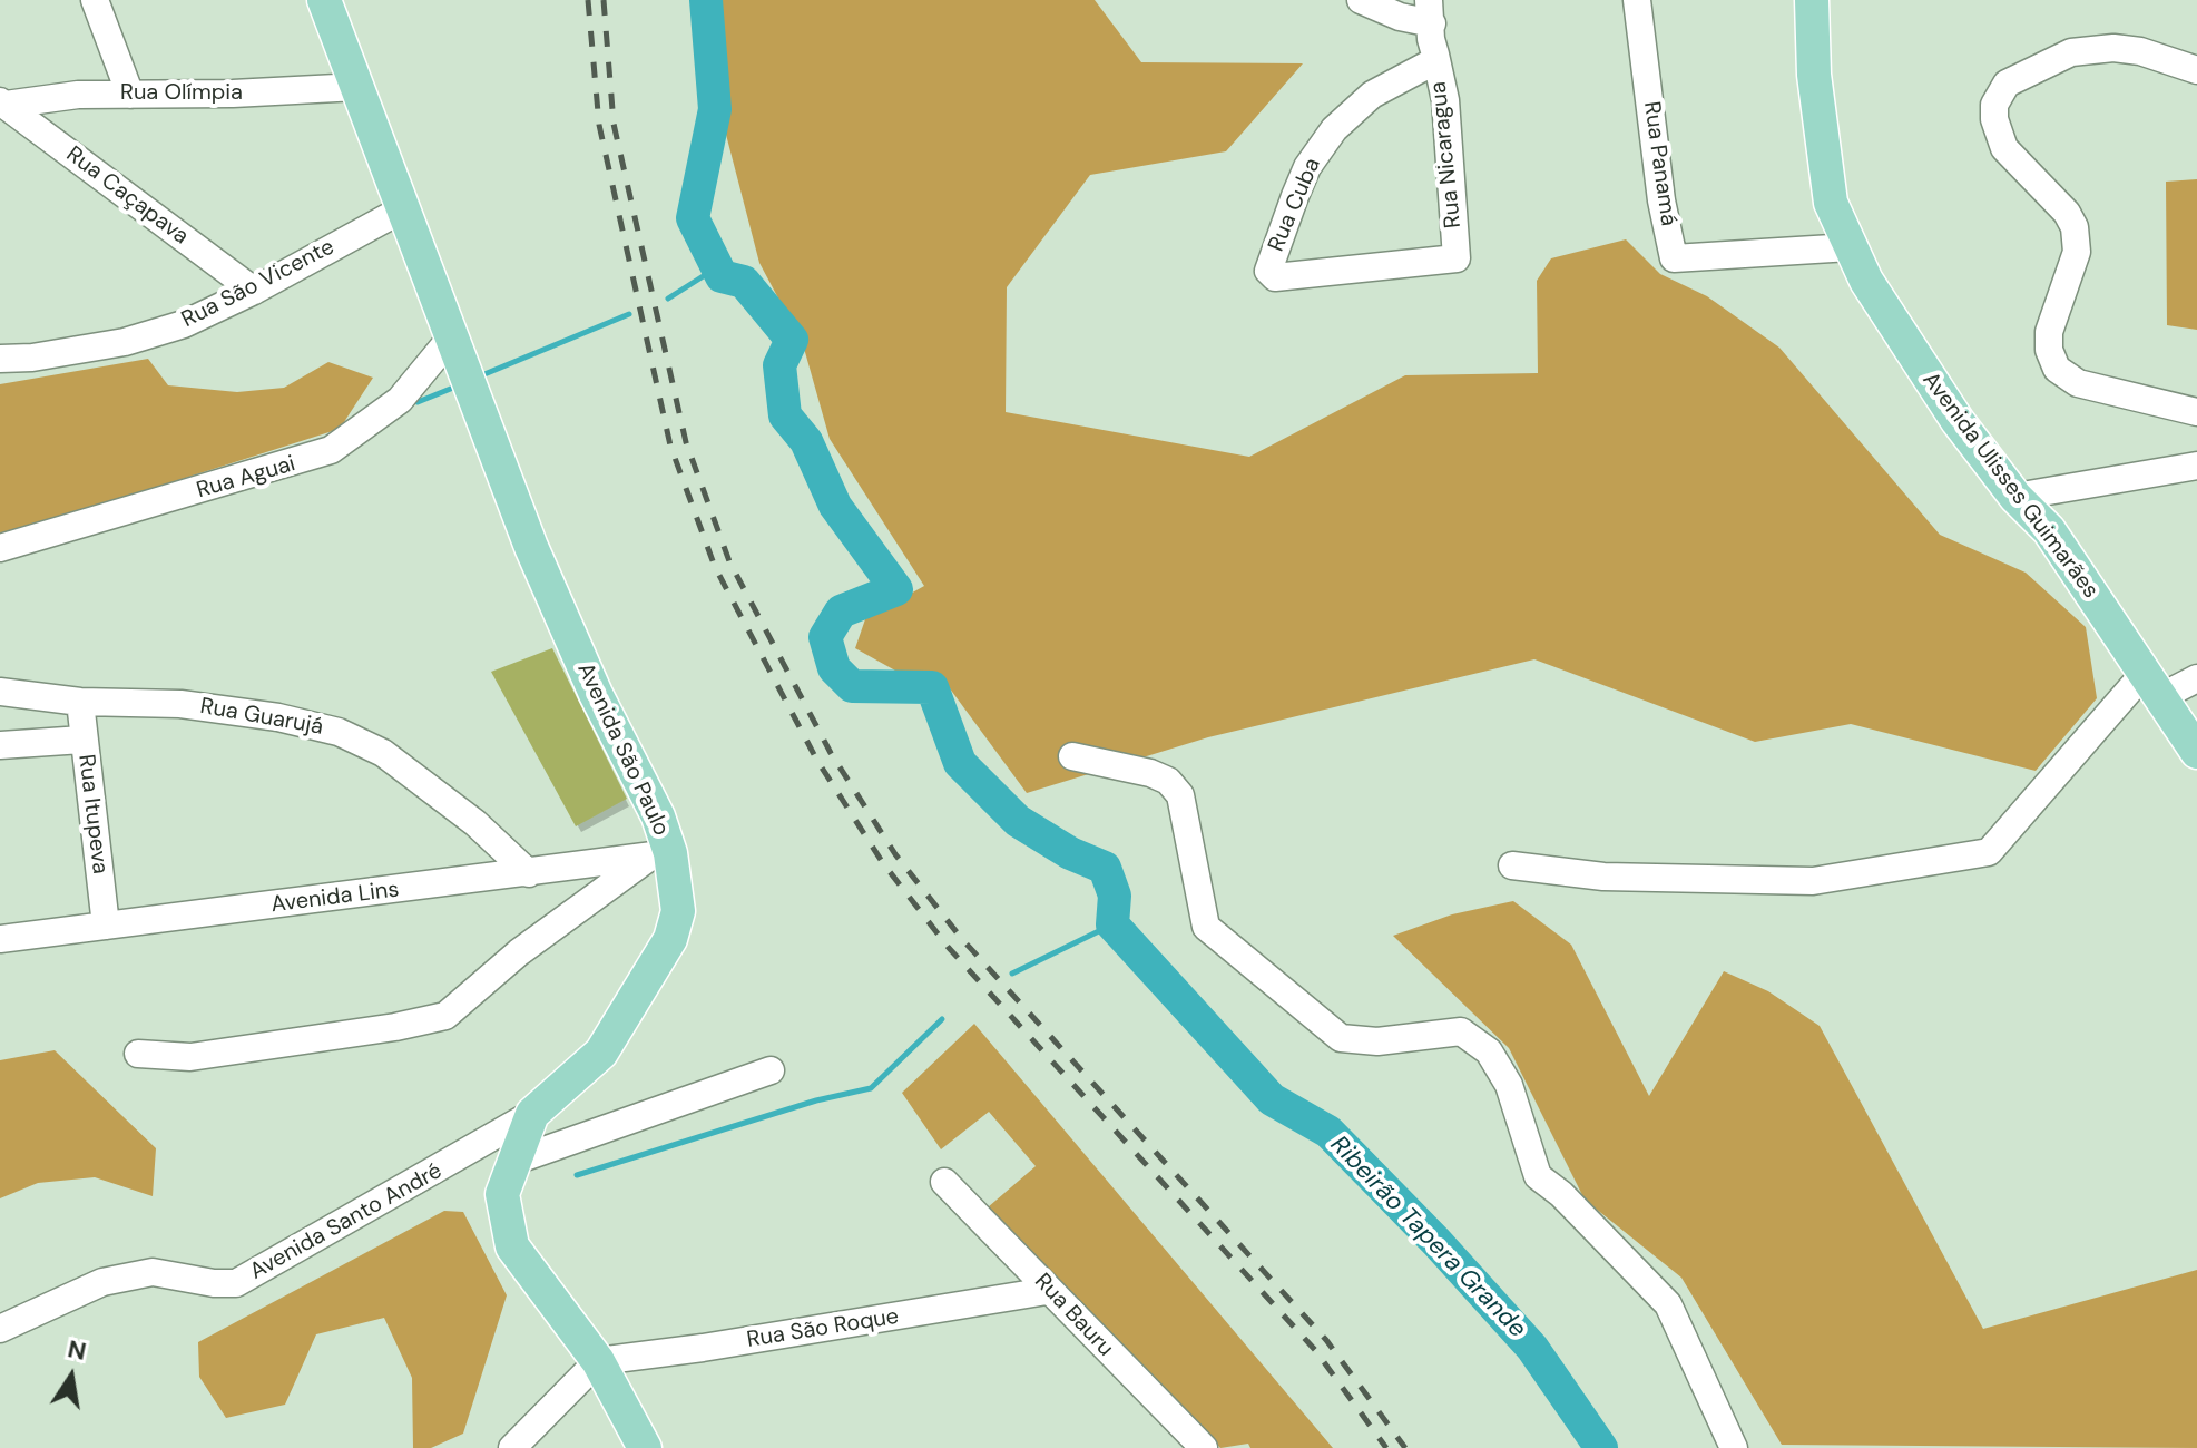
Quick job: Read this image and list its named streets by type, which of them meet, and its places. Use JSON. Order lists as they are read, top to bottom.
{
  "streets": {
    "main road": ["Avenida Ulisses Guimarães", "Avenida São Paulo"],
    "street": [
      "Rua Olímpia",
      "Rua Nicaragua",
      "Rua Panamá",
      "Rua Caçapava",
      "Rua Cuba",
      "Rua São Vicente",
      "Rua Aguai",
      "Rua Guarujá",
      "Rua Itupeva",
      "Avenida Lins",
      "Avenida Santo André",
      "Rua Bauru",
      "Rua São Roque"
    ]
  },
  "crossings": [
    ["Rua Olímpia", "Rua Caçapava"],
    ["Rua Olímpia", "Avenida São Paulo"],
    ["Rua Nicaragua", "Rua Cuba"],
    ["Rua Panamá", "Avenida Ulisses Guimarães"],
    ["Rua Caçapava", "Rua São Vicente"],
    ["Rua São Vicente", "Avenida São Paulo"],
    ["Rua Aguai", "Avenida São Paulo"],
    ["Rua Guarujá", "Rua Itupeva"],
    ["Rua Guarujá", "Avenida Lins"],
    ["Avenida São Paulo", "Avenida Lins"],
    ["Avenida São Paulo", "Avenida Santo André"],
    ["Avenida São Paulo", "Rua São Roque"],
    ["Rua Itupeva", "Avenida Lins"],
    ["Rua Bauru", "Rua São Roque"]
  ],
  "water": ["Ribeirão Tapera Grande"],
  "north": "top"
}
